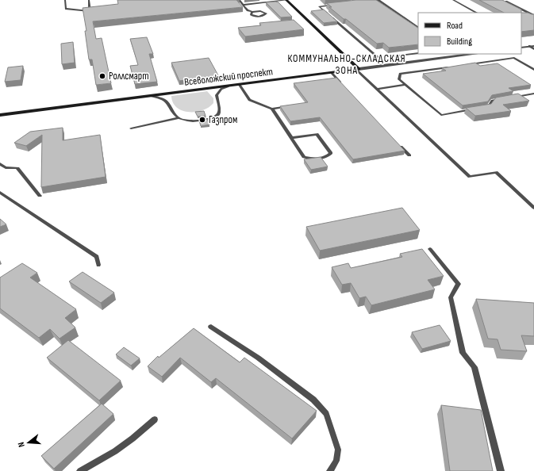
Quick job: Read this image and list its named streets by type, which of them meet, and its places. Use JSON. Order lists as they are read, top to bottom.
{
  "streets": {
    "street": ["Всеволожский проспект"]
  },
  "districts": ["КОММУНАЛЬНО-СКЛАДСКАЯ ЗОНА"],
  "places": ["Роллсмарт", "Газпром"],
  "legend": ["Road", "Building"],
  "north": "left"
}
